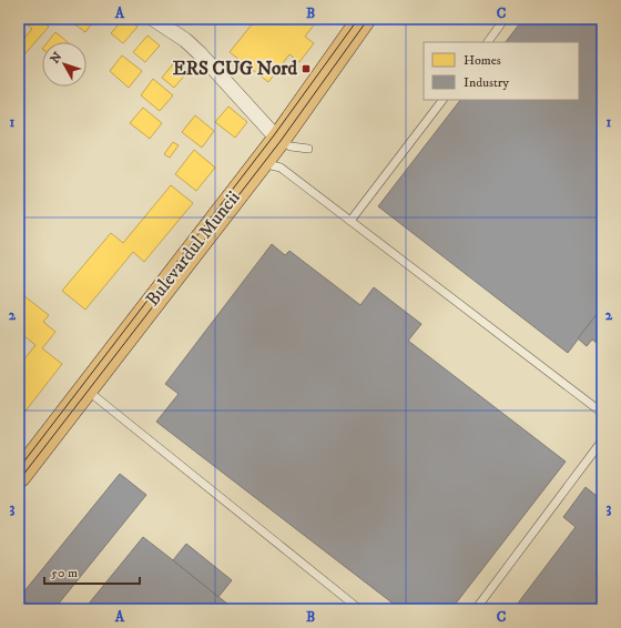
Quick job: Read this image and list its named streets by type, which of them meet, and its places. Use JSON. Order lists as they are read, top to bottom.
{
  "streets": {
    "main road": ["Bulevardul Muncii"]
  },
  "places": {
    "transit": ["ERS CUG Nord"]
  },
  "legend": ["Homes", "Industry"],
  "scale_bar": "50 m",
  "north": "top left",
  "grid": {
    "columns": ["A", "B", "C"],
    "rows": ["1", "2", "3"]
  }
}
